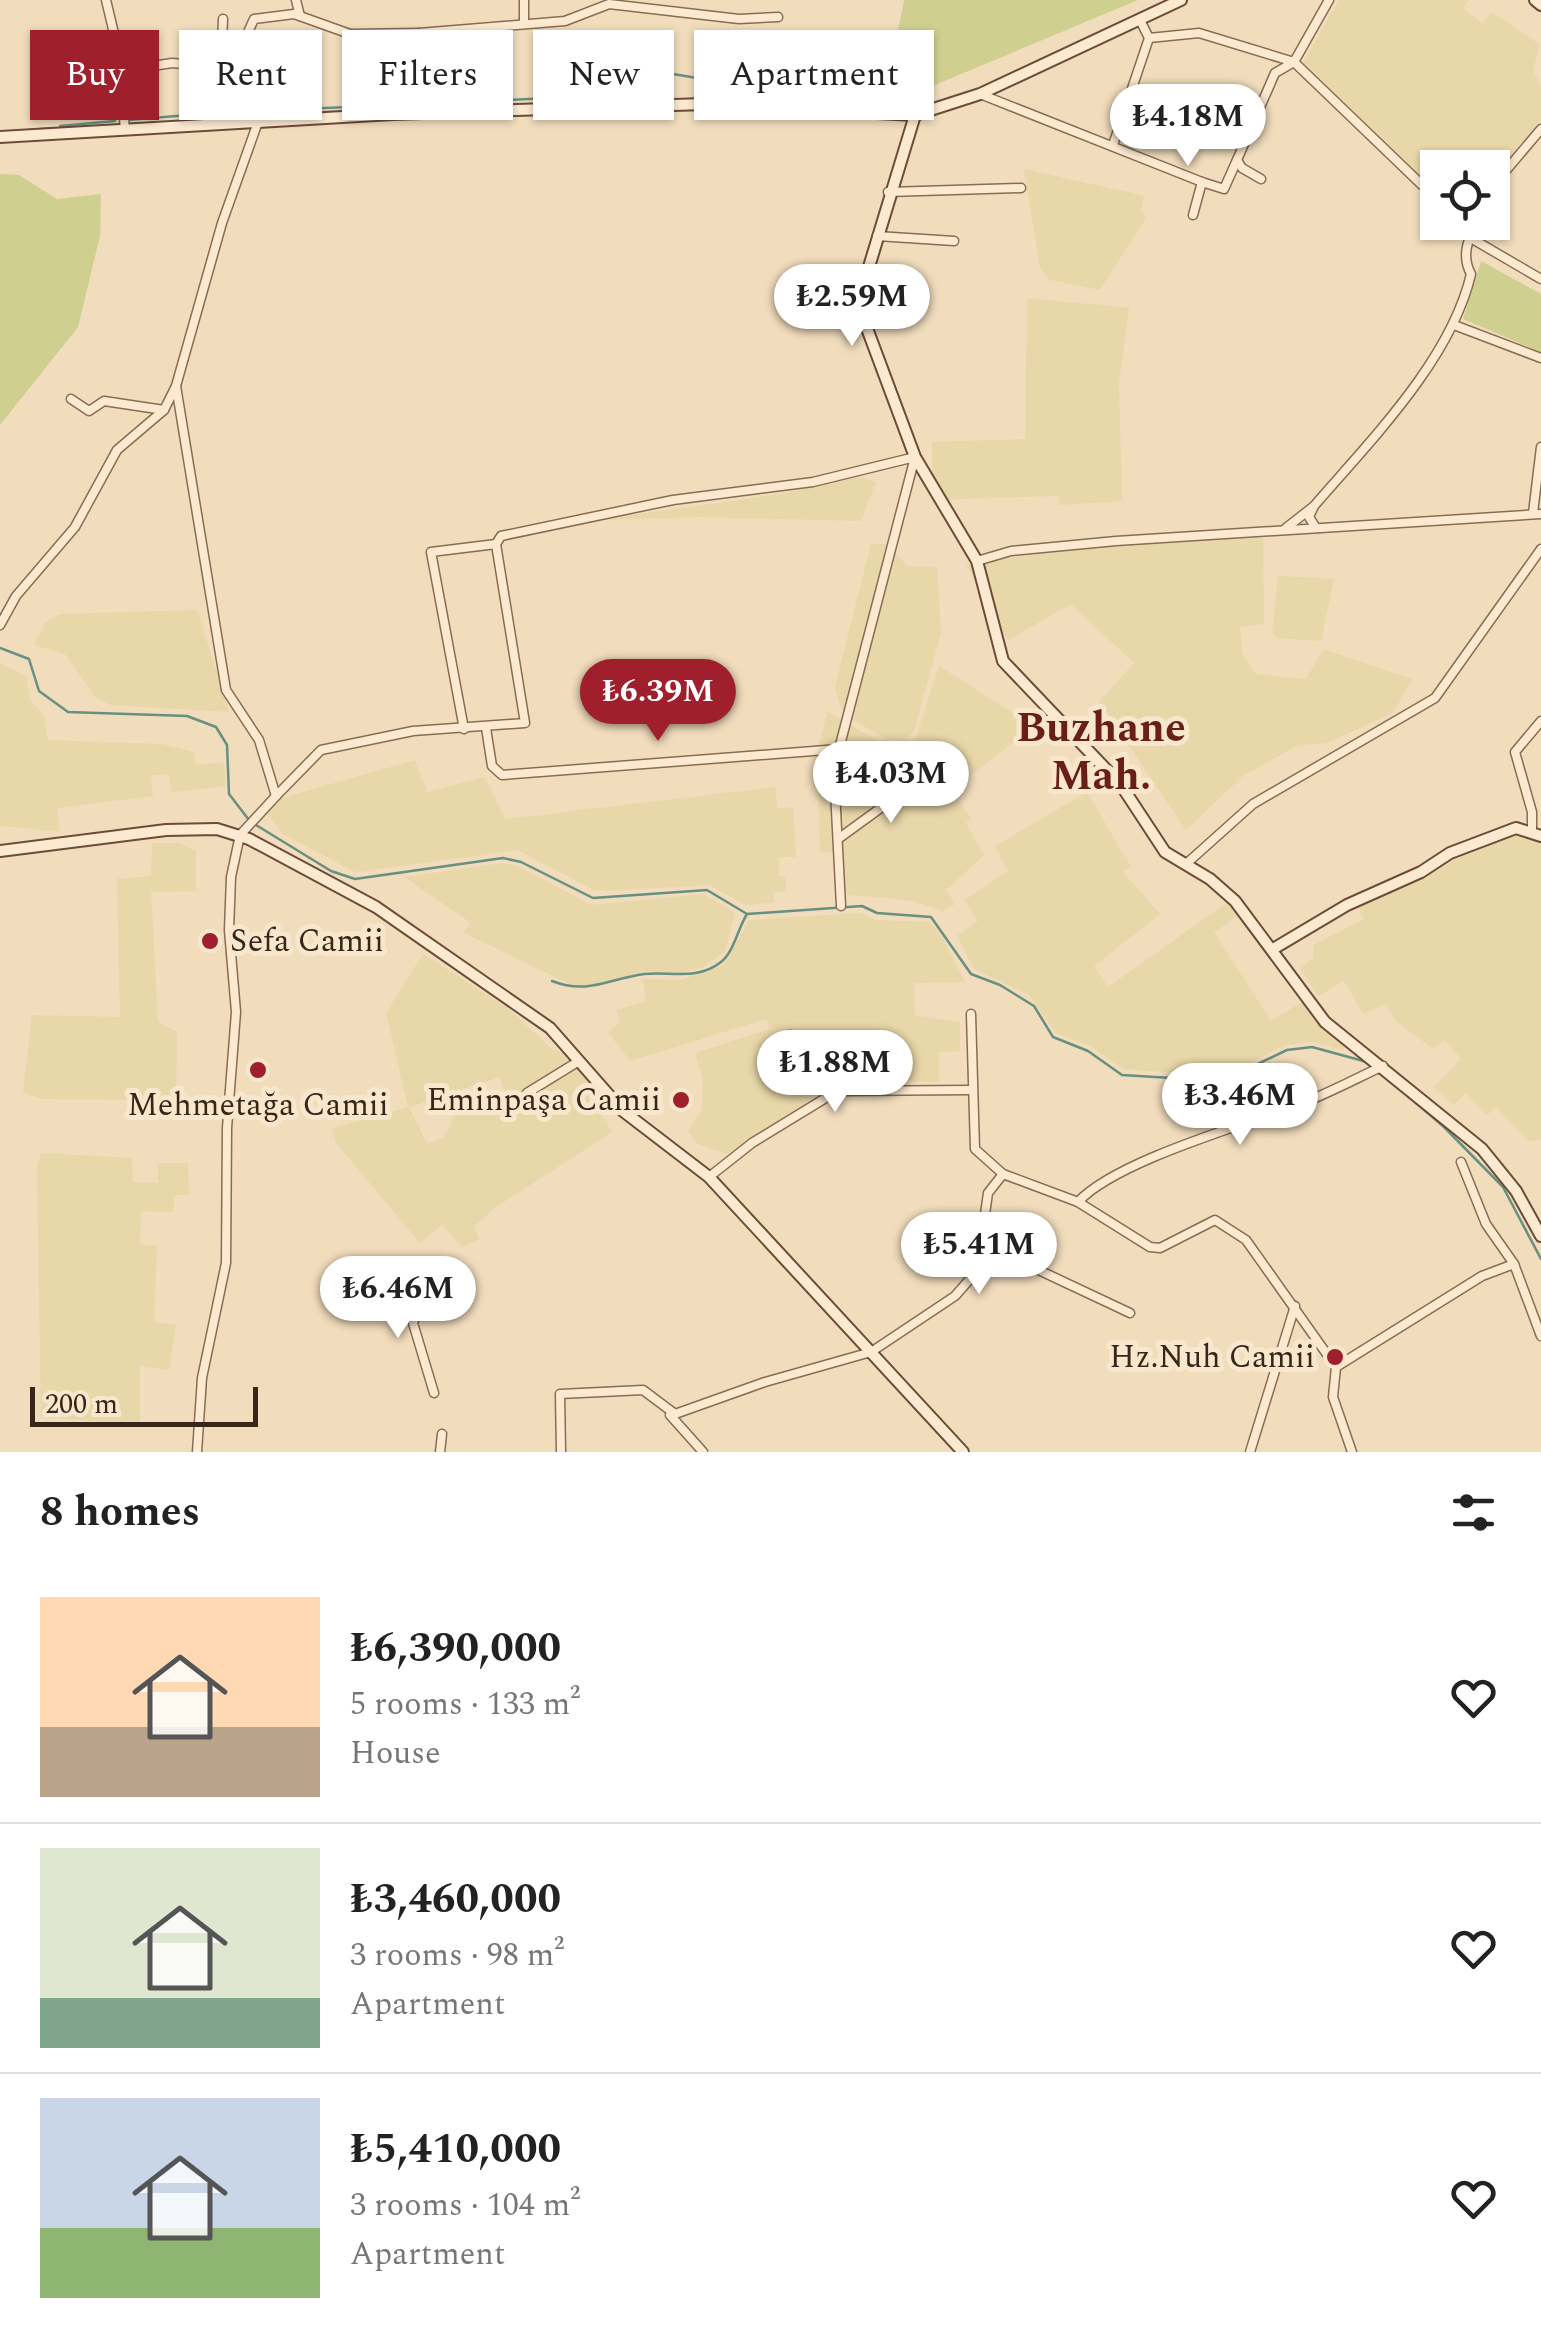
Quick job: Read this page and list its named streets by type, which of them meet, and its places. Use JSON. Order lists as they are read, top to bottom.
{
  "districts": ["Buzhane Mah."],
  "places": [
    "Sefa Camii",
    "Mehmetağa Camii",
    "Eminpaşa Camii",
    "Hz.Nuh Camii"
  ],
  "scale_bar": "200 m",
  "page": {
    "chip": [
      "Buy",
      "Rent",
      "Filters",
      "New",
      "Apartment"
    ],
    "price": [
      "₺4.18M",
      "₺2.59M",
      "₺6.39M",
      "₺4.03M",
      "₺1.88M",
      "₺3.46M",
      "₺5.41M",
      "₺6.46M"
    ],
    "scale": "200 m",
    "heading": "8 homes",
    "list": [
      {
        "name": "₺6,390,000",
        "note": "5 rooms · 133 m² · House"
      },
      {
        "name": "₺3,460,000",
        "note": "3 rooms · 98 m² · Apartment"
      },
      {
        "name": "₺5,410,000",
        "note": "3 rooms · 104 m² · Apartment"
      }
    ]
  }
}
